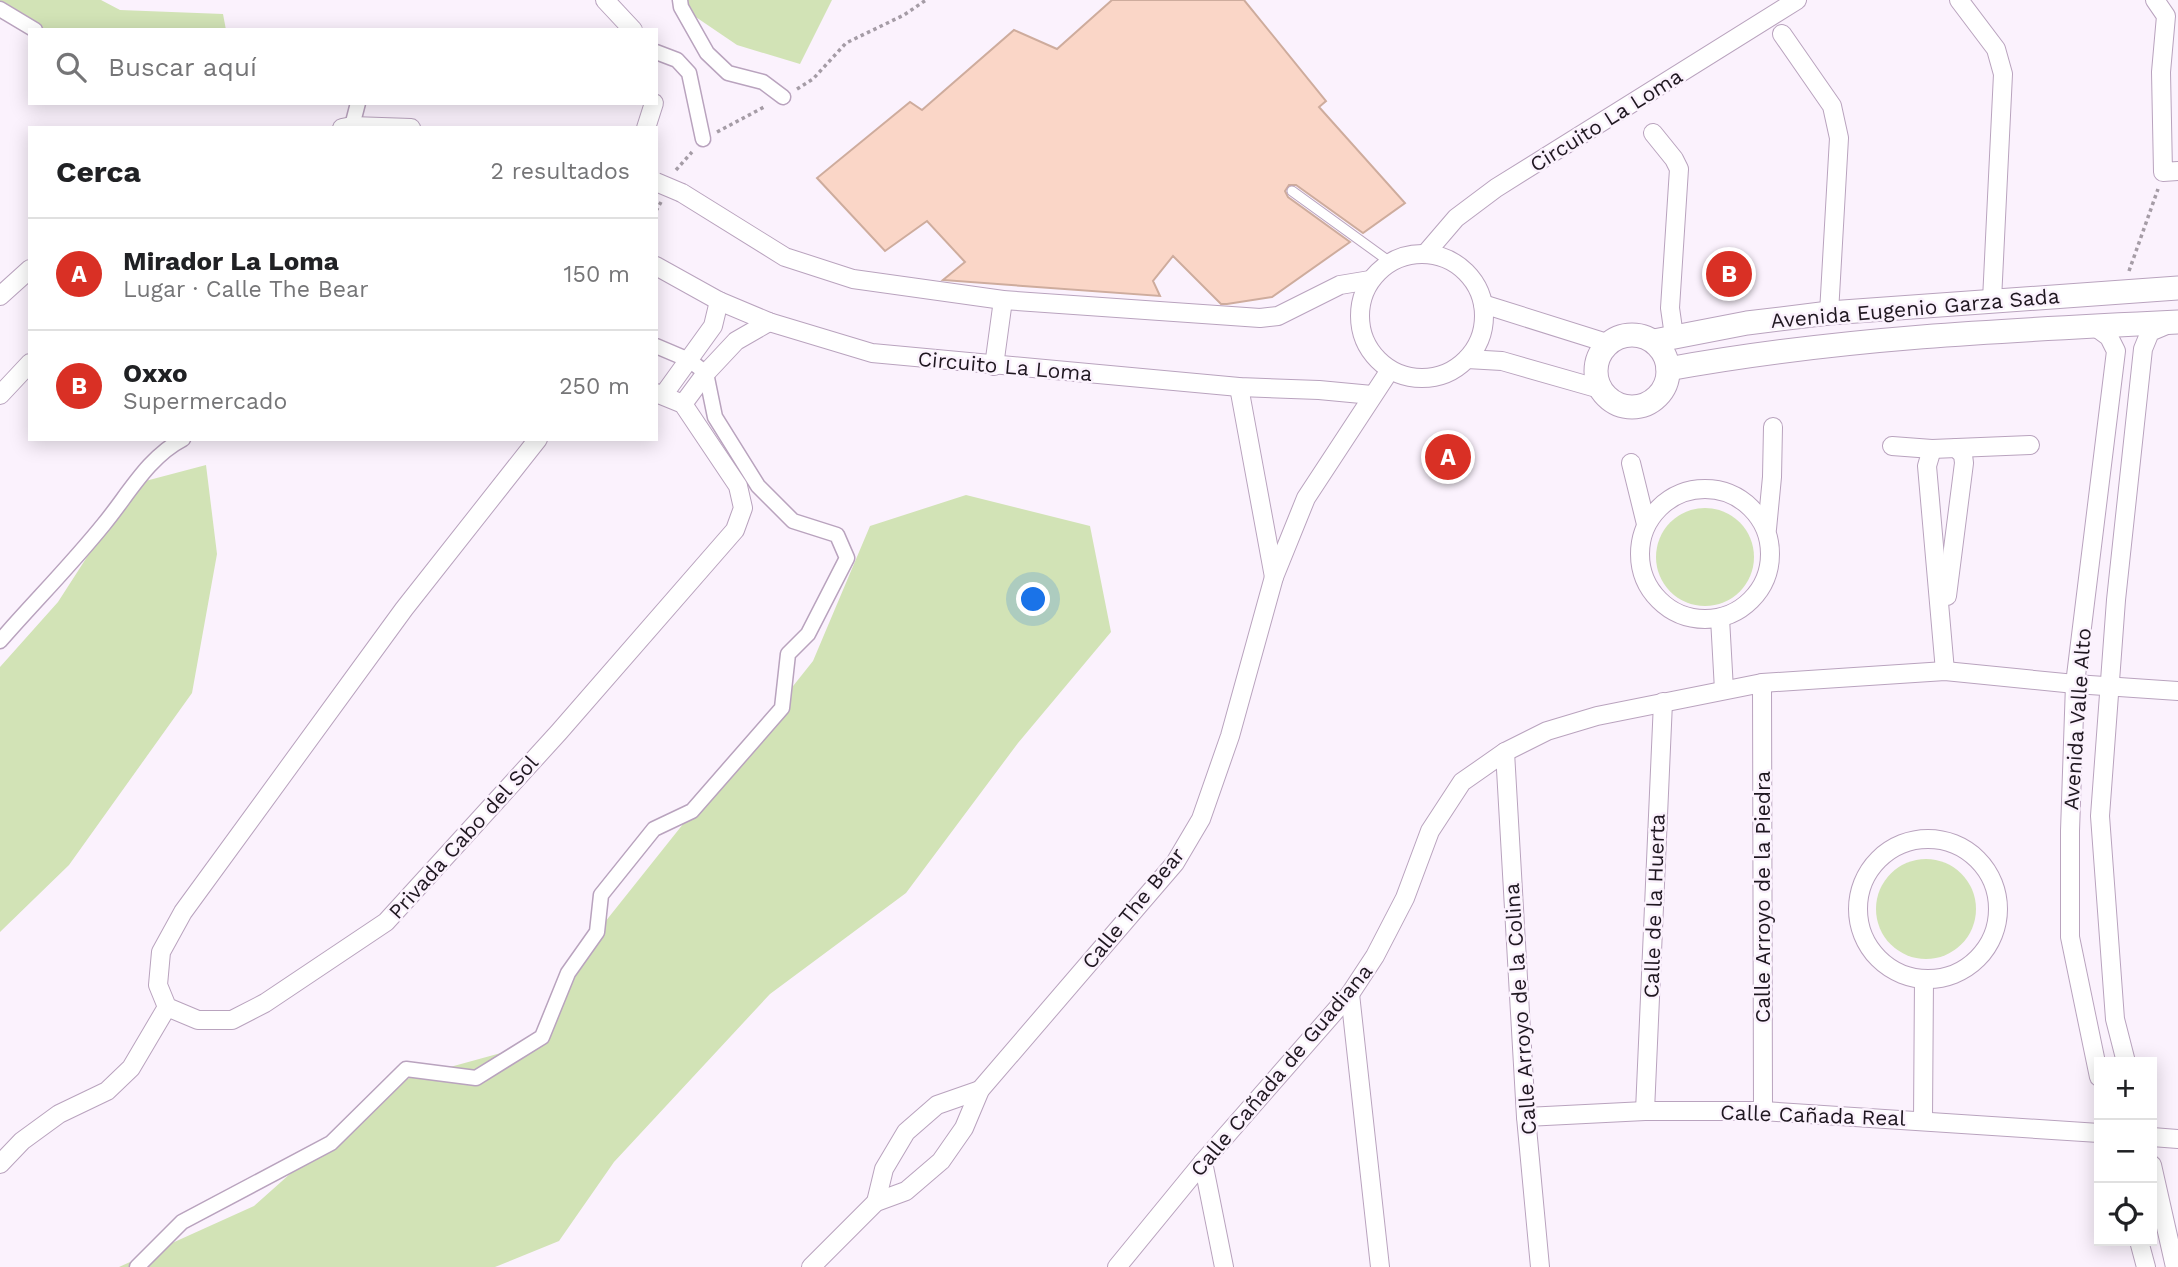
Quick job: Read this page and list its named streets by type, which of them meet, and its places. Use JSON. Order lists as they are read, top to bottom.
{
  "streets": {
    "street": [
      "Circuito La Loma",
      "Avenida Eugenio Garza Sada",
      "Avenida Valle Alto",
      "Privada Cabo del Sol",
      "Calle Arroyo de la Piedra",
      "Calle de la Huerta",
      "Calle The Bear",
      "Calle Arroyo de la Colina",
      "Calle Cañada de Guadiana",
      "Calle Cañada Real"
    ]
  },
  "crossings": [
    ["Circuito La Loma", "Privada Cabo del Sol"],
    ["Circuito La Loma", "Calle The Bear"],
    ["Avenida Eugenio Garza Sada", "Avenida Valle Alto"],
    ["Avenida Valle Alto", "Calle Cañada de Guadiana"],
    ["Calle Arroyo de la Piedra", "Calle Cañada de Guadiana"],
    ["Calle Arroyo de la Piedra", "Calle Cañada Real"],
    ["Calle de la Huerta", "Calle Cañada de Guadiana"],
    ["Calle de la Huerta", "Calle Cañada Real"],
    ["Calle Arroyo de la Colina", "Calle Cañada de Guadiana"],
    ["Calle Arroyo de la Colina", "Calle Cañada Real"]
  ],
  "page": {
    "search": "Buscar aquí",
    "heading": ["Cerca", "2 resultados"],
    "list": [
      {
        "mark": "A",
        "name": "Mirador La Loma",
        "note": "Lugar · Calle The Bear",
        "value": "150 m"
      },
      {
        "mark": "B",
        "name": "Oxxo",
        "note": "Supermercado",
        "value": "250 m"
      }
    ],
    "pins": ["B", "A"],
    "map_buttons": ["+", "−"]
  }
}
